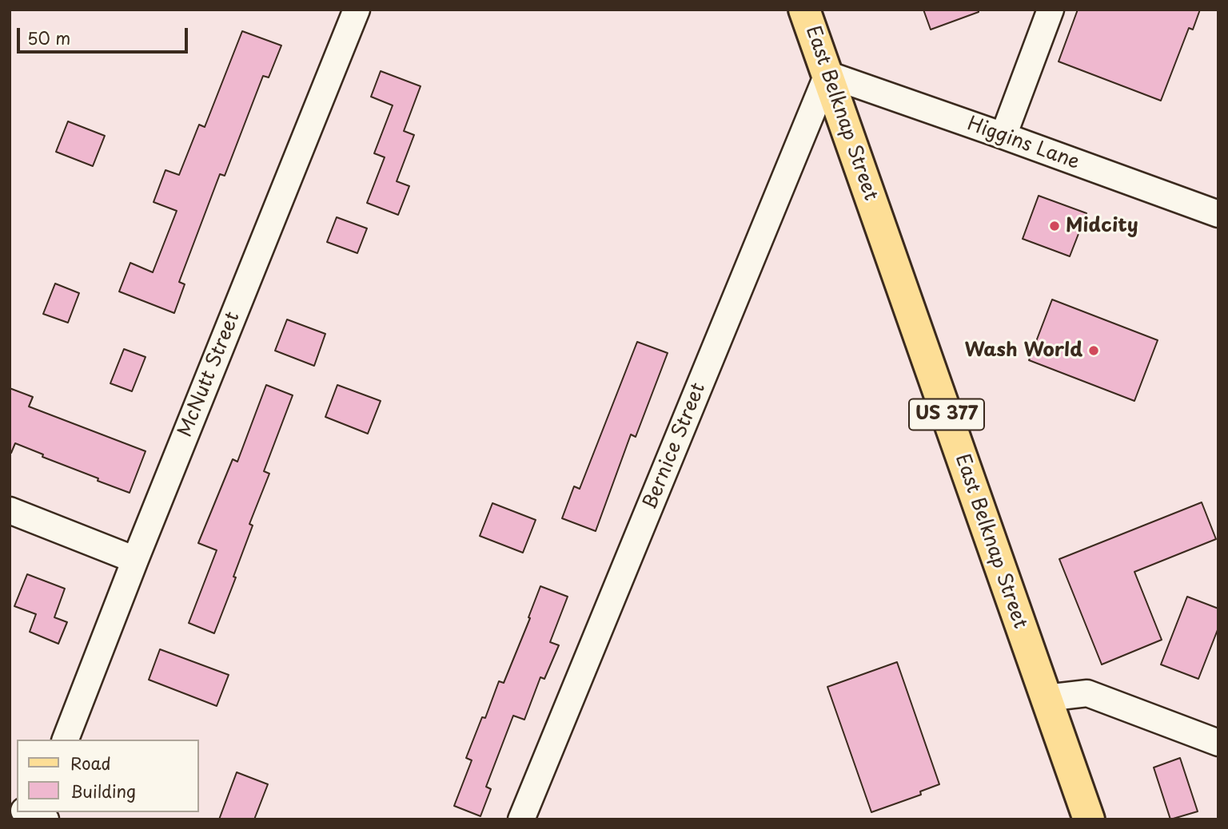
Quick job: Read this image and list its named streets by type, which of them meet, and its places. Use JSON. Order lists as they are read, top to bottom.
{
  "streets": {
    "main road": ["East Belknap Street", "US 377"],
    "street": ["Higgins Lane", "McNutt Street", "Bernice Street"]
  },
  "crossings": [
    ["East Belknap Street", "Higgins Lane"],
    ["East Belknap Street", "Bernice Street"],
    ["Higgins Lane", "Bernice Street"]
  ],
  "places": ["Midcity", "Wash World"],
  "legend": ["Road", "Building"],
  "scale_bar": "50 m"
}
